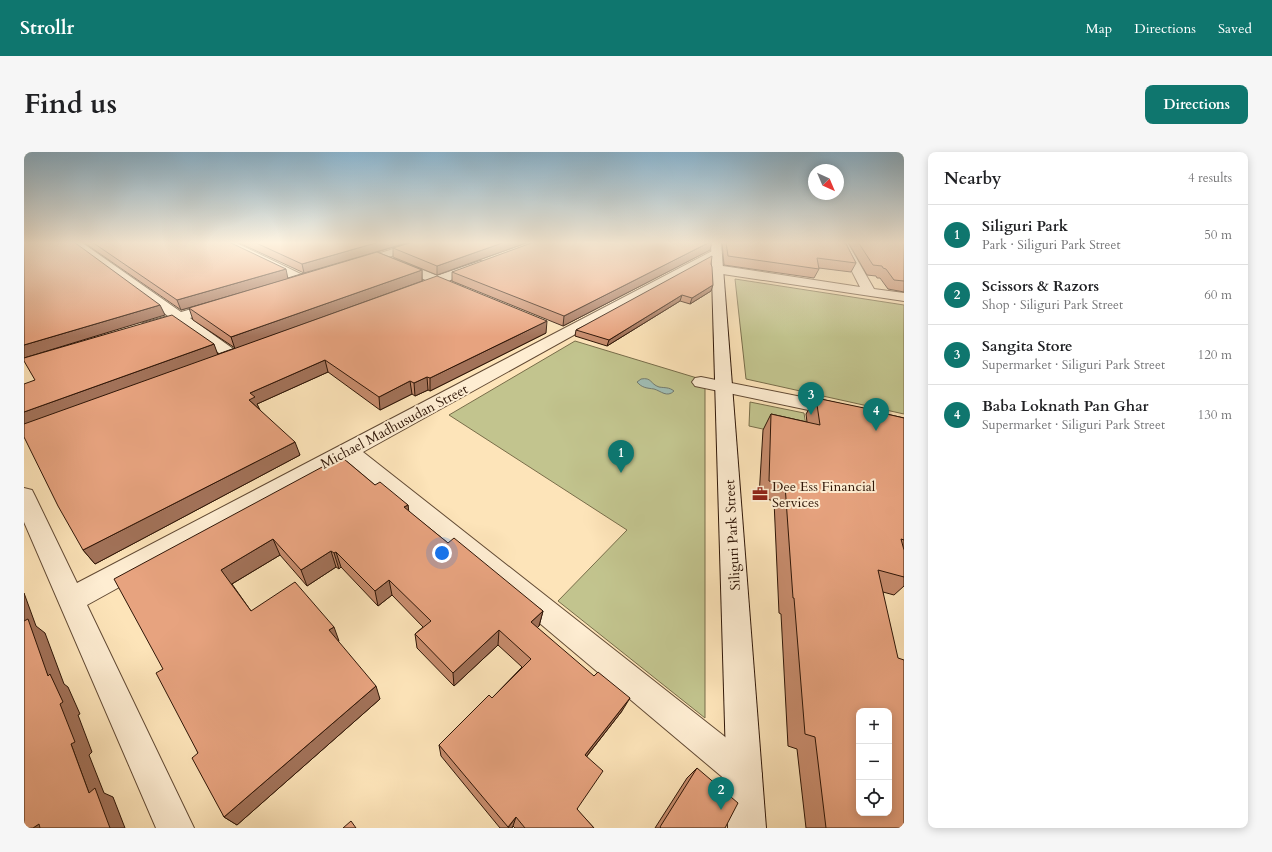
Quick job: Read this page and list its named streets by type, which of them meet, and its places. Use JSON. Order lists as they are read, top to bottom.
{
  "streets": {
    "street": ["Michael Madhusudan Street", "Siliguri Park Street"]
  },
  "places": {
    "office": ["Dee Ess Financial Services"]
  },
  "north": "bottom right",
  "page": {
    "header": "Strollr",
    "nav": ["Map", "Directions", "Saved"],
    "title": "Find us",
    "buttons": "Directions",
    "heading": ["Nearby", "4 results"],
    "list": [
      {
        "mark": "1",
        "name": "Siliguri Park",
        "note": "Park · Siliguri Park Street",
        "value": "50 m"
      },
      {
        "mark": "2",
        "name": "Scissors & Razors",
        "note": "Shop · Siliguri Park Street",
        "value": "60 m"
      },
      {
        "mark": "3",
        "name": "Sangita Store",
        "note": "Supermarket · Siliguri Park Street",
        "value": "120 m"
      },
      {
        "mark": "4",
        "name": "Baba Loknath Pan Ghar",
        "note": "Supermarket · Siliguri Park Street",
        "value": "130 m"
      }
    ],
    "pins": [
      "3",
      "4",
      "1",
      "2"
    ],
    "map_buttons": ["+", "−"]
  }
}
